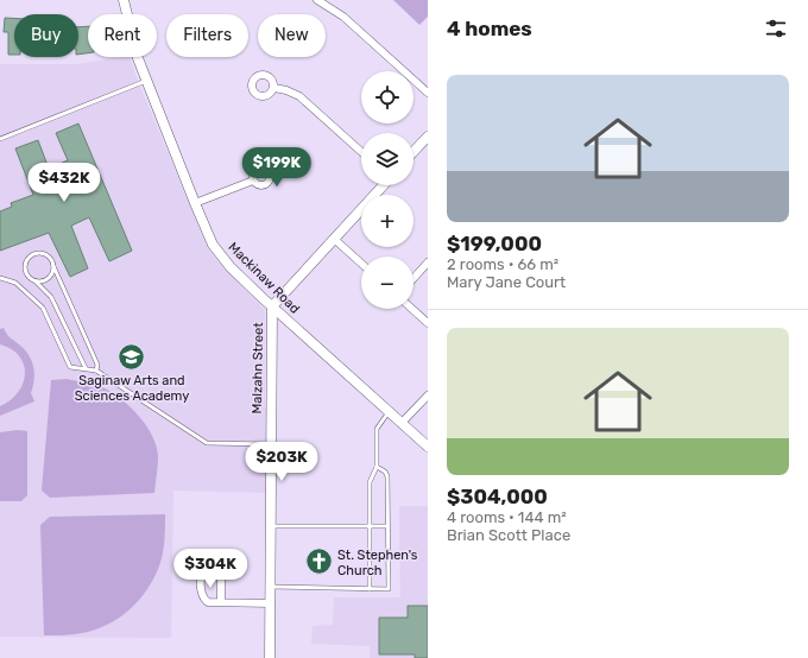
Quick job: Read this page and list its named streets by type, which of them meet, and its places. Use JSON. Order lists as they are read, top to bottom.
{
  "streets": {
    "street": ["Mackinaw Road", "Malzahn Street"]
  },
  "crossings": [
    ["Mackinaw Road", "Malzahn Street"]
  ],
  "places": {
    "school or university": ["Saginaw Arts and Sciences Academy"],
    "church": ["St. Stephen's Church"]
  },
  "page": {
    "heading": "4 homes",
    "chip": [
      "Buy",
      "Rent",
      "Filters",
      "New"
    ],
    "list": [
      {
        "name": "$199,000",
        "note": "2 rooms · 66 m² · Mary Jane Court"
      },
      {
        "name": "$304,000",
        "note": "4 rooms · 144 m² · Brian Scott Place"
      }
    ],
    "map_buttons": ["+", "−"],
    "price": [
      "$199K",
      "$432K",
      "$203K",
      "$304K"
    ]
  }
}
